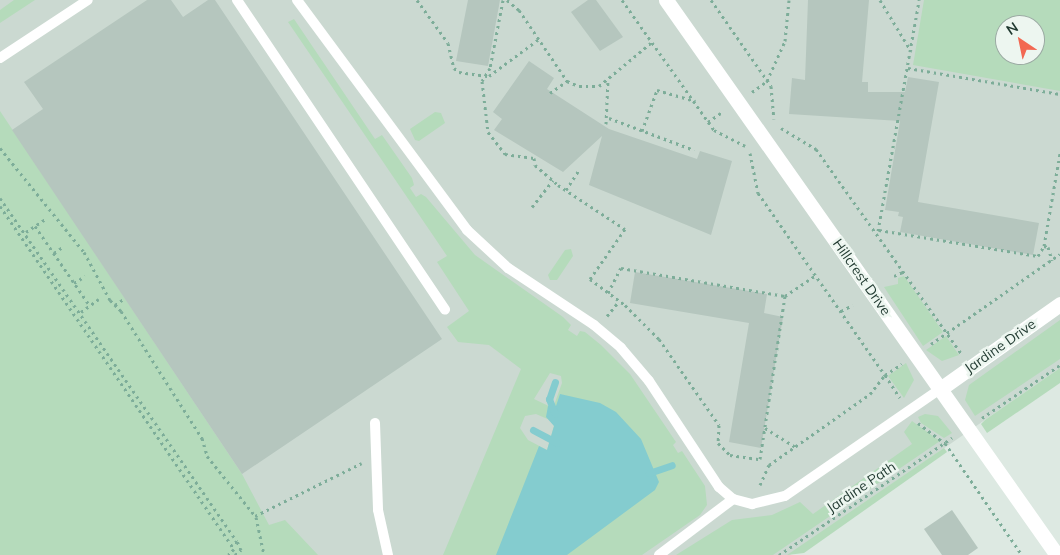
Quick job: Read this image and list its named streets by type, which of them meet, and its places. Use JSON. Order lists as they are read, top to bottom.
{
  "streets": {
    "street": ["Hillcrest Drive", "Jardine Drive"],
    "path": ["Jardine Path"]
  },
  "crossings": [
    ["Hillcrest Drive", "Jardine Drive"]
  ],
  "north": "top left"
}
